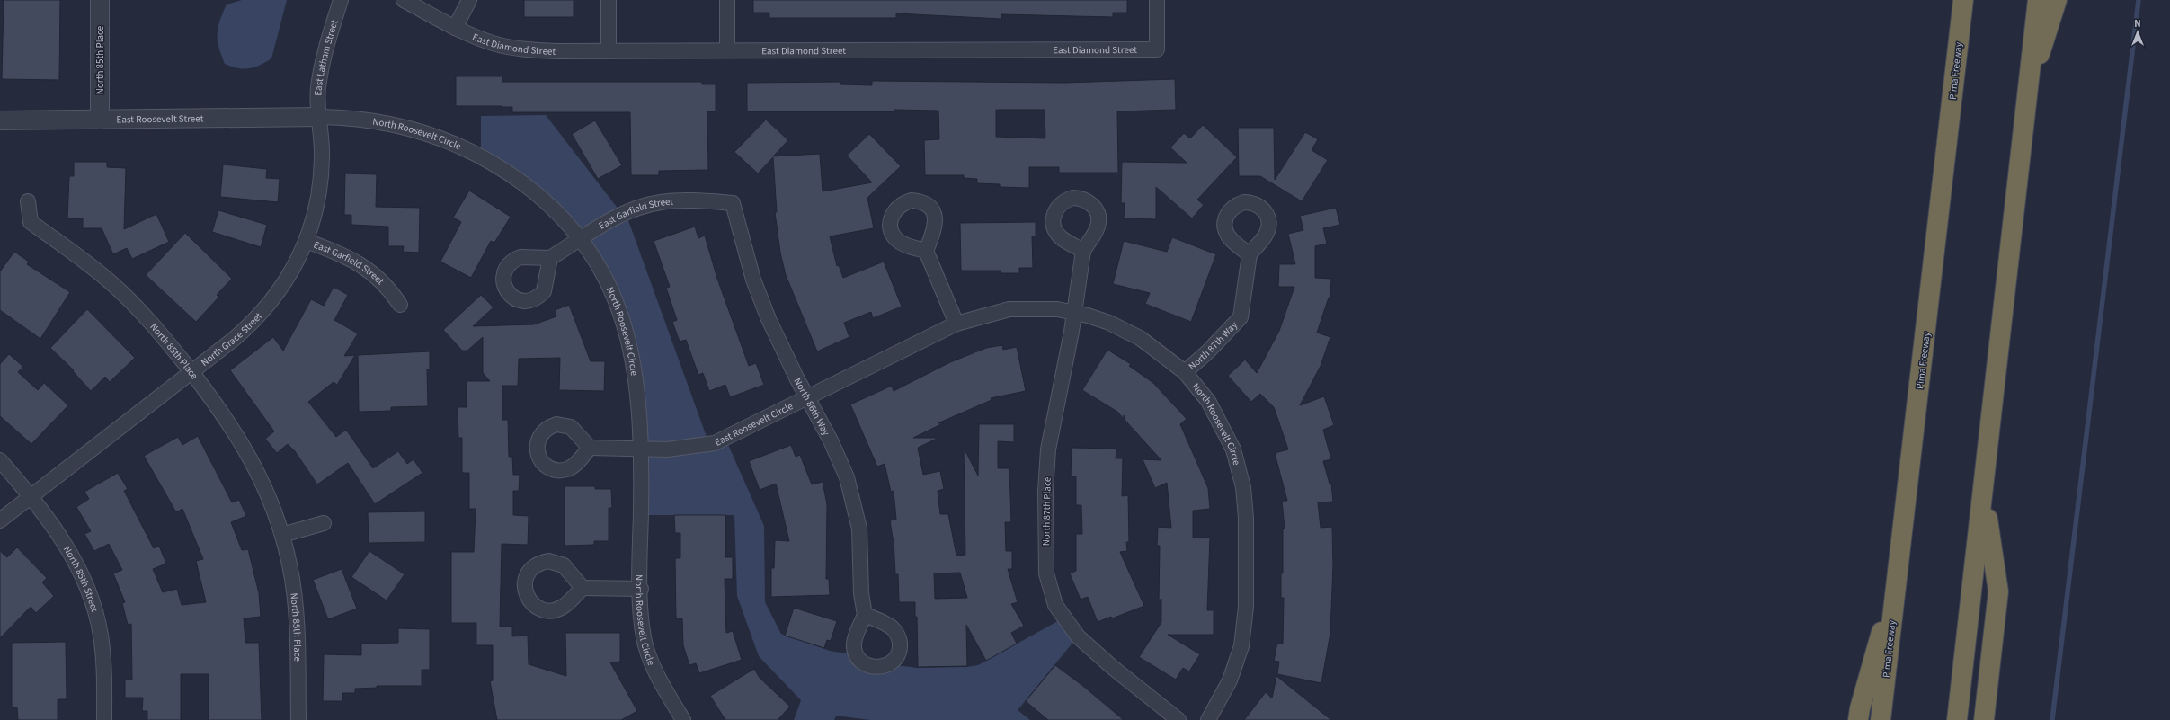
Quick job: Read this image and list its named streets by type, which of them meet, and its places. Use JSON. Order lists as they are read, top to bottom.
{
  "streets": {
    "highway": ["Pima Freeway"],
    "street": [
      "East Diamond Street",
      "East Latham Street",
      "North 85th Place",
      "East Roosevelt Street",
      "North Roosevelt Circle",
      "East Garfield Street",
      "North Grace Street",
      "North 87th Way",
      "North 86th Way",
      "East Roosevelt Circle",
      "North 87th Place",
      "North 85th Street"
    ]
  },
  "crossings": [
    ["East Latham Street", "East Roosevelt Street"],
    ["East Latham Street", "North Roosevelt Circle"],
    ["East Latham Street", "North Grace Street"],
    ["North 85th Place", "East Roosevelt Street"],
    ["North 85th Place", "North Grace Street"],
    ["East Roosevelt Street", "North Roosevelt Circle"],
    ["East Roosevelt Street", "North Grace Street"],
    ["North Roosevelt Circle", "East Garfield Street"],
    ["North Roosevelt Circle", "North Grace Street"],
    ["North Roosevelt Circle", "North 87th Way"],
    ["North Roosevelt Circle", "East Roosevelt Circle"],
    ["North Roosevelt Circle", "North 87th Place"],
    ["East Garfield Street", "North Grace Street"],
    ["East Garfield Street", "North 86th Way"],
    ["North Grace Street", "North 85th Street"],
    ["North 86th Way", "East Roosevelt Circle"]
  ],
  "north": "top"
}
